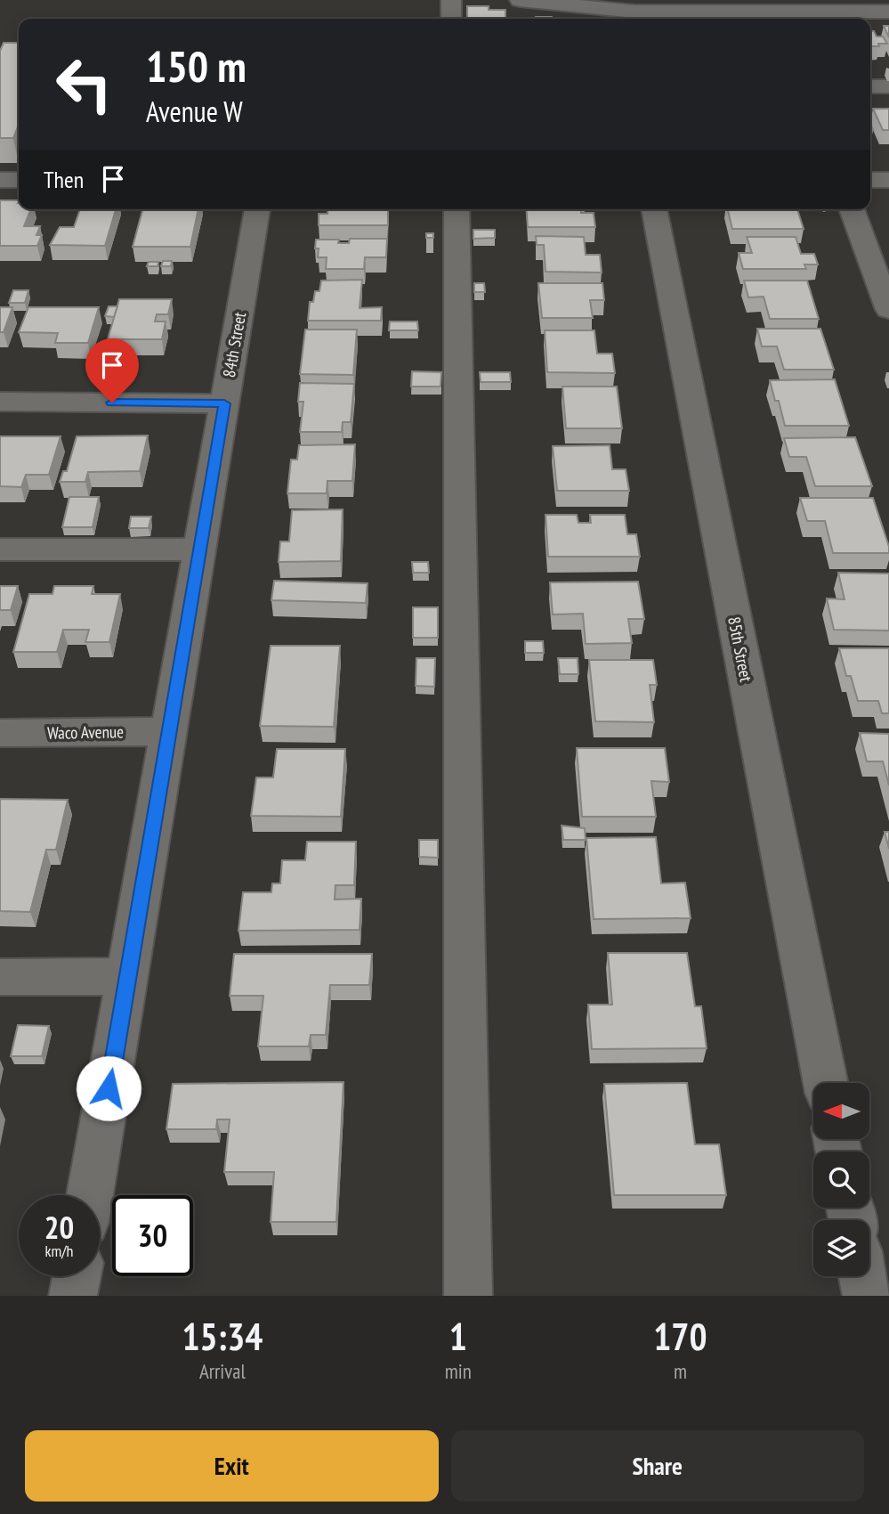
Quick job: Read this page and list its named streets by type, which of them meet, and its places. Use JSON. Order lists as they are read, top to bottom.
{
  "streets": {
    "street": ["84th Street", "85th Street", "Waco Avenue"]
  },
  "crossings": [
    ["84th Street", "Waco Avenue"]
  ],
  "north": "left",
  "page": {
    "turn": ["150 m", "Avenue W"],
    "then": "Then",
    "speed": "20 km/h",
    "limit": "30",
    "eta": [
      "15:34",
      "Arrival",
      "1",
      "min",
      "170",
      "m"
    ],
    "buttons": ["Exit", "Share"]
  }
}
